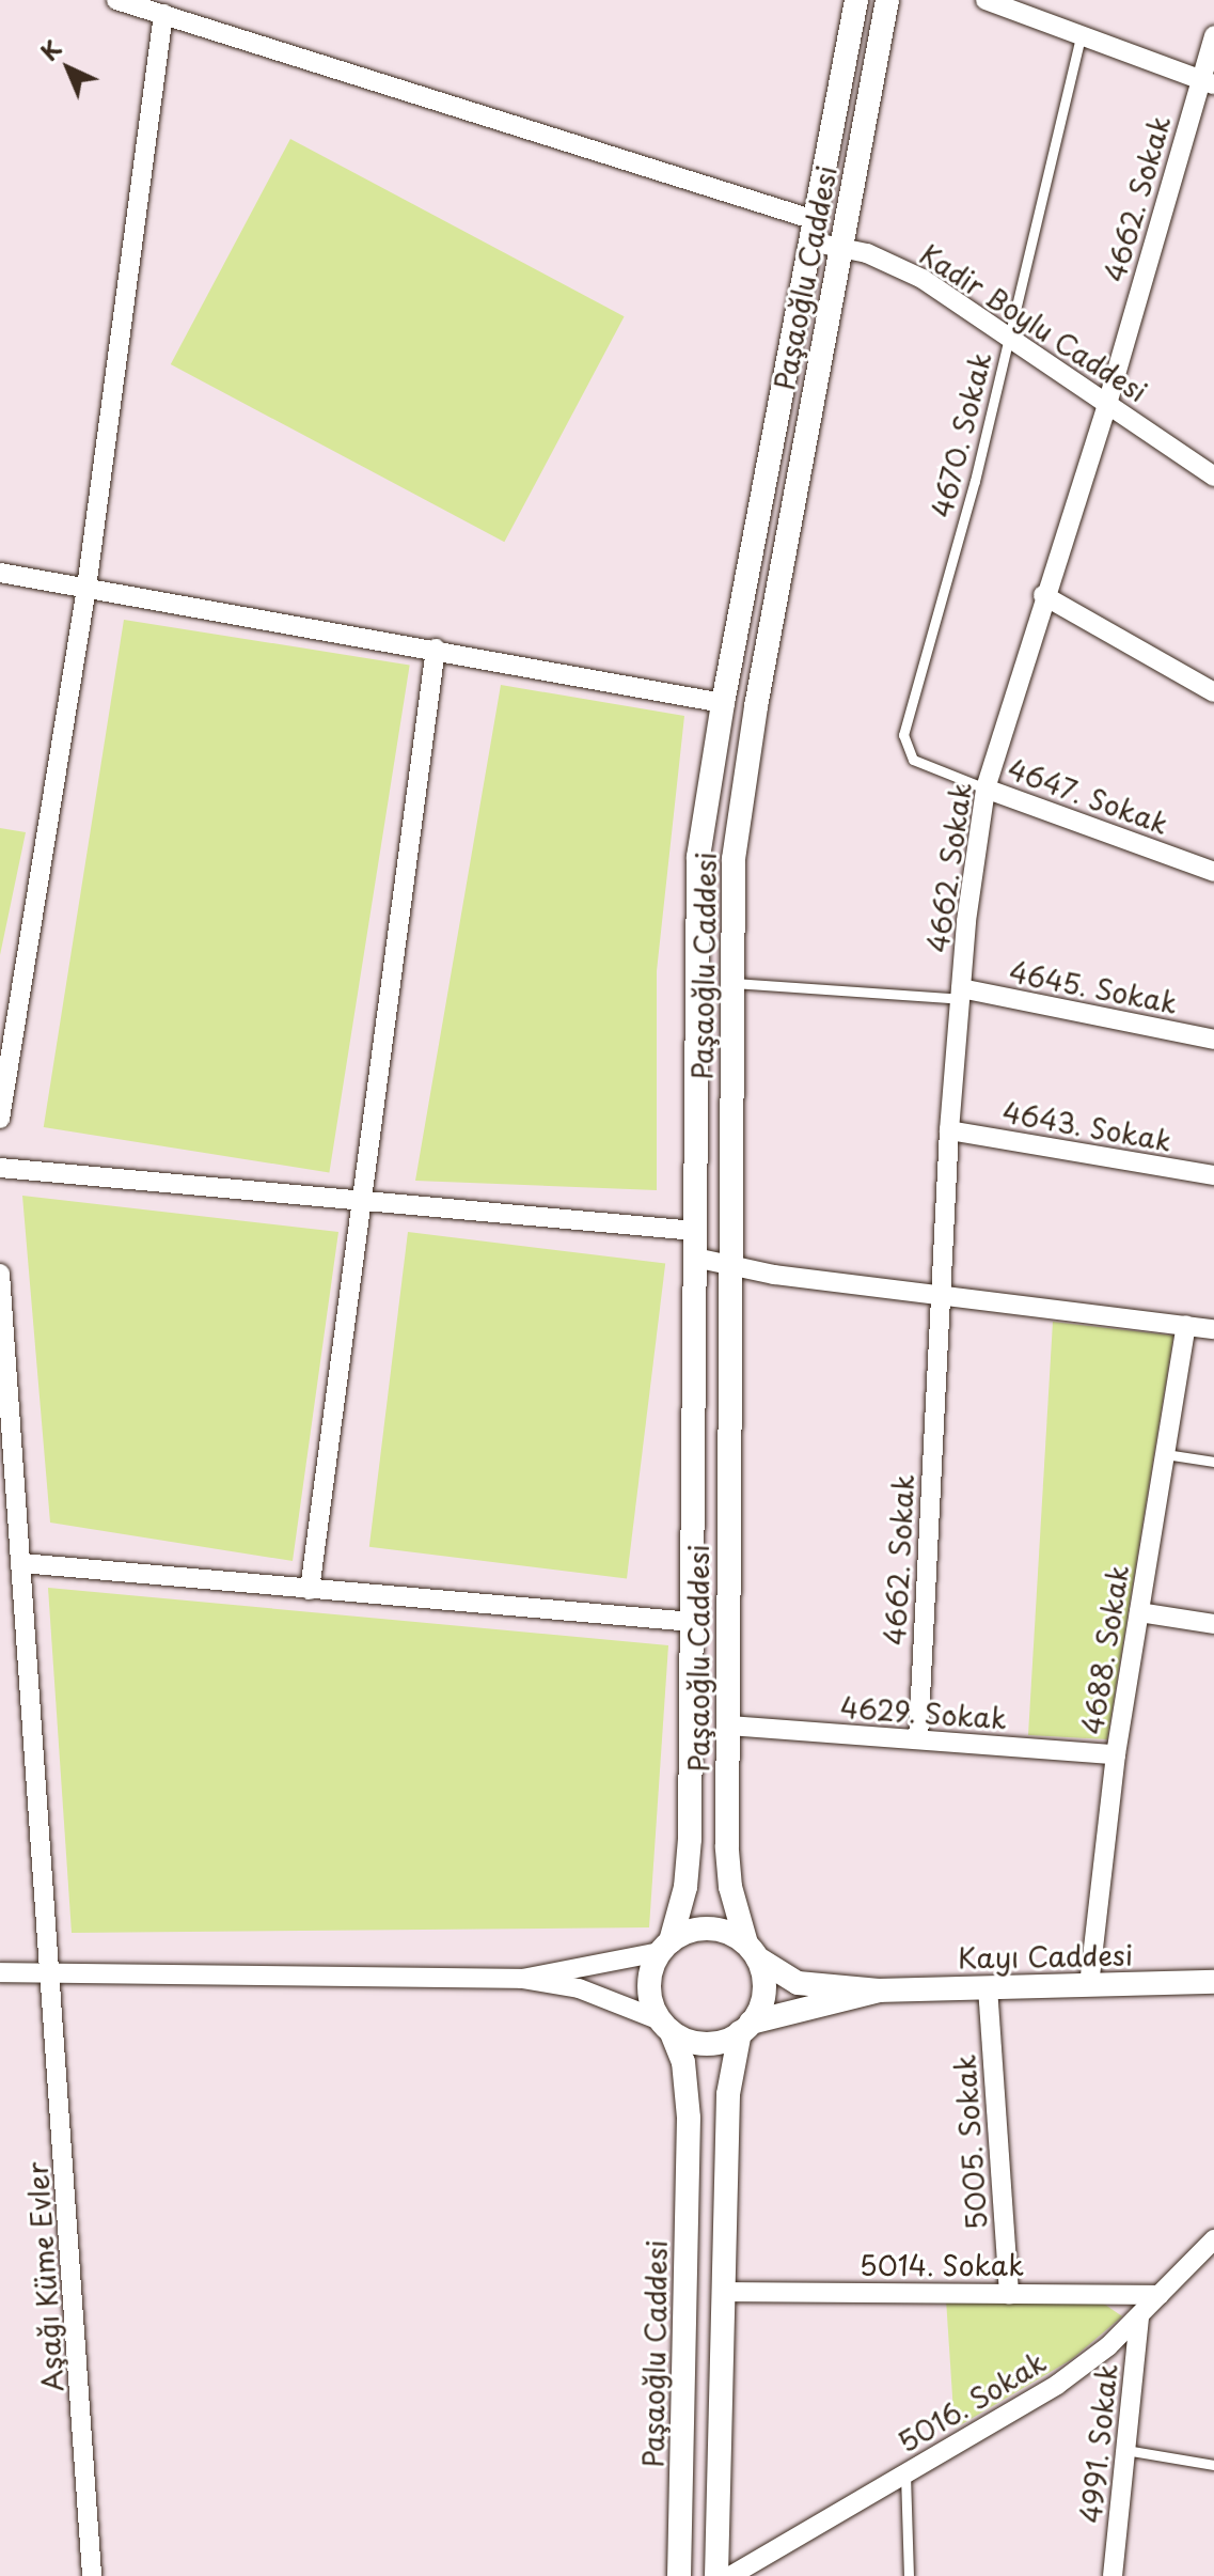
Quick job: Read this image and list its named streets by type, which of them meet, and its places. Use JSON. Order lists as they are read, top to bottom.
{
  "streets": {
    "street": [
      "4662. Sokak",
      "Paşaoğlu Caddesi",
      "Kadir Boylu Caddesi",
      "4647. Sokak",
      "4645. Sokak",
      "4643. Sokak",
      "4688. Sokak",
      "4629. Sokak",
      "Kayı Caddesi",
      "5005. Sokak",
      "5014. Sokak",
      "Aşağı Küme Evler",
      "5016. Sokak",
      "4991. Sokak"
    ],
    "lane": ["4670. Sokak"]
  },
  "crossings": [
    ["4662. Sokak", "Kadir Boylu Caddesi"],
    ["4662. Sokak", "4647. Sokak"],
    ["4662. Sokak", "4645. Sokak"],
    ["4662. Sokak", "4643. Sokak"],
    ["4662. Sokak", "4629. Sokak"],
    ["Paşaoğlu Caddesi", "Kadir Boylu Caddesi"],
    ["Paşaoğlu Caddesi", "4645. Sokak"],
    ["Paşaoğlu Caddesi", "4629. Sokak"],
    ["Paşaoğlu Caddesi", "Kayı Caddesi"],
    ["Kadir Boylu Caddesi", "4670. Sokak"],
    ["4670. Sokak", "4647. Sokak"],
    ["4688. Sokak", "4629. Sokak"],
    ["4688. Sokak", "Kayı Caddesi"],
    ["Kayı Caddesi", "5005. Sokak"],
    ["5005. Sokak", "5014. Sokak"],
    ["5014. Sokak", "5016. Sokak"],
    ["5016. Sokak", "4991. Sokak"]
  ],
  "north": "top left"
}
